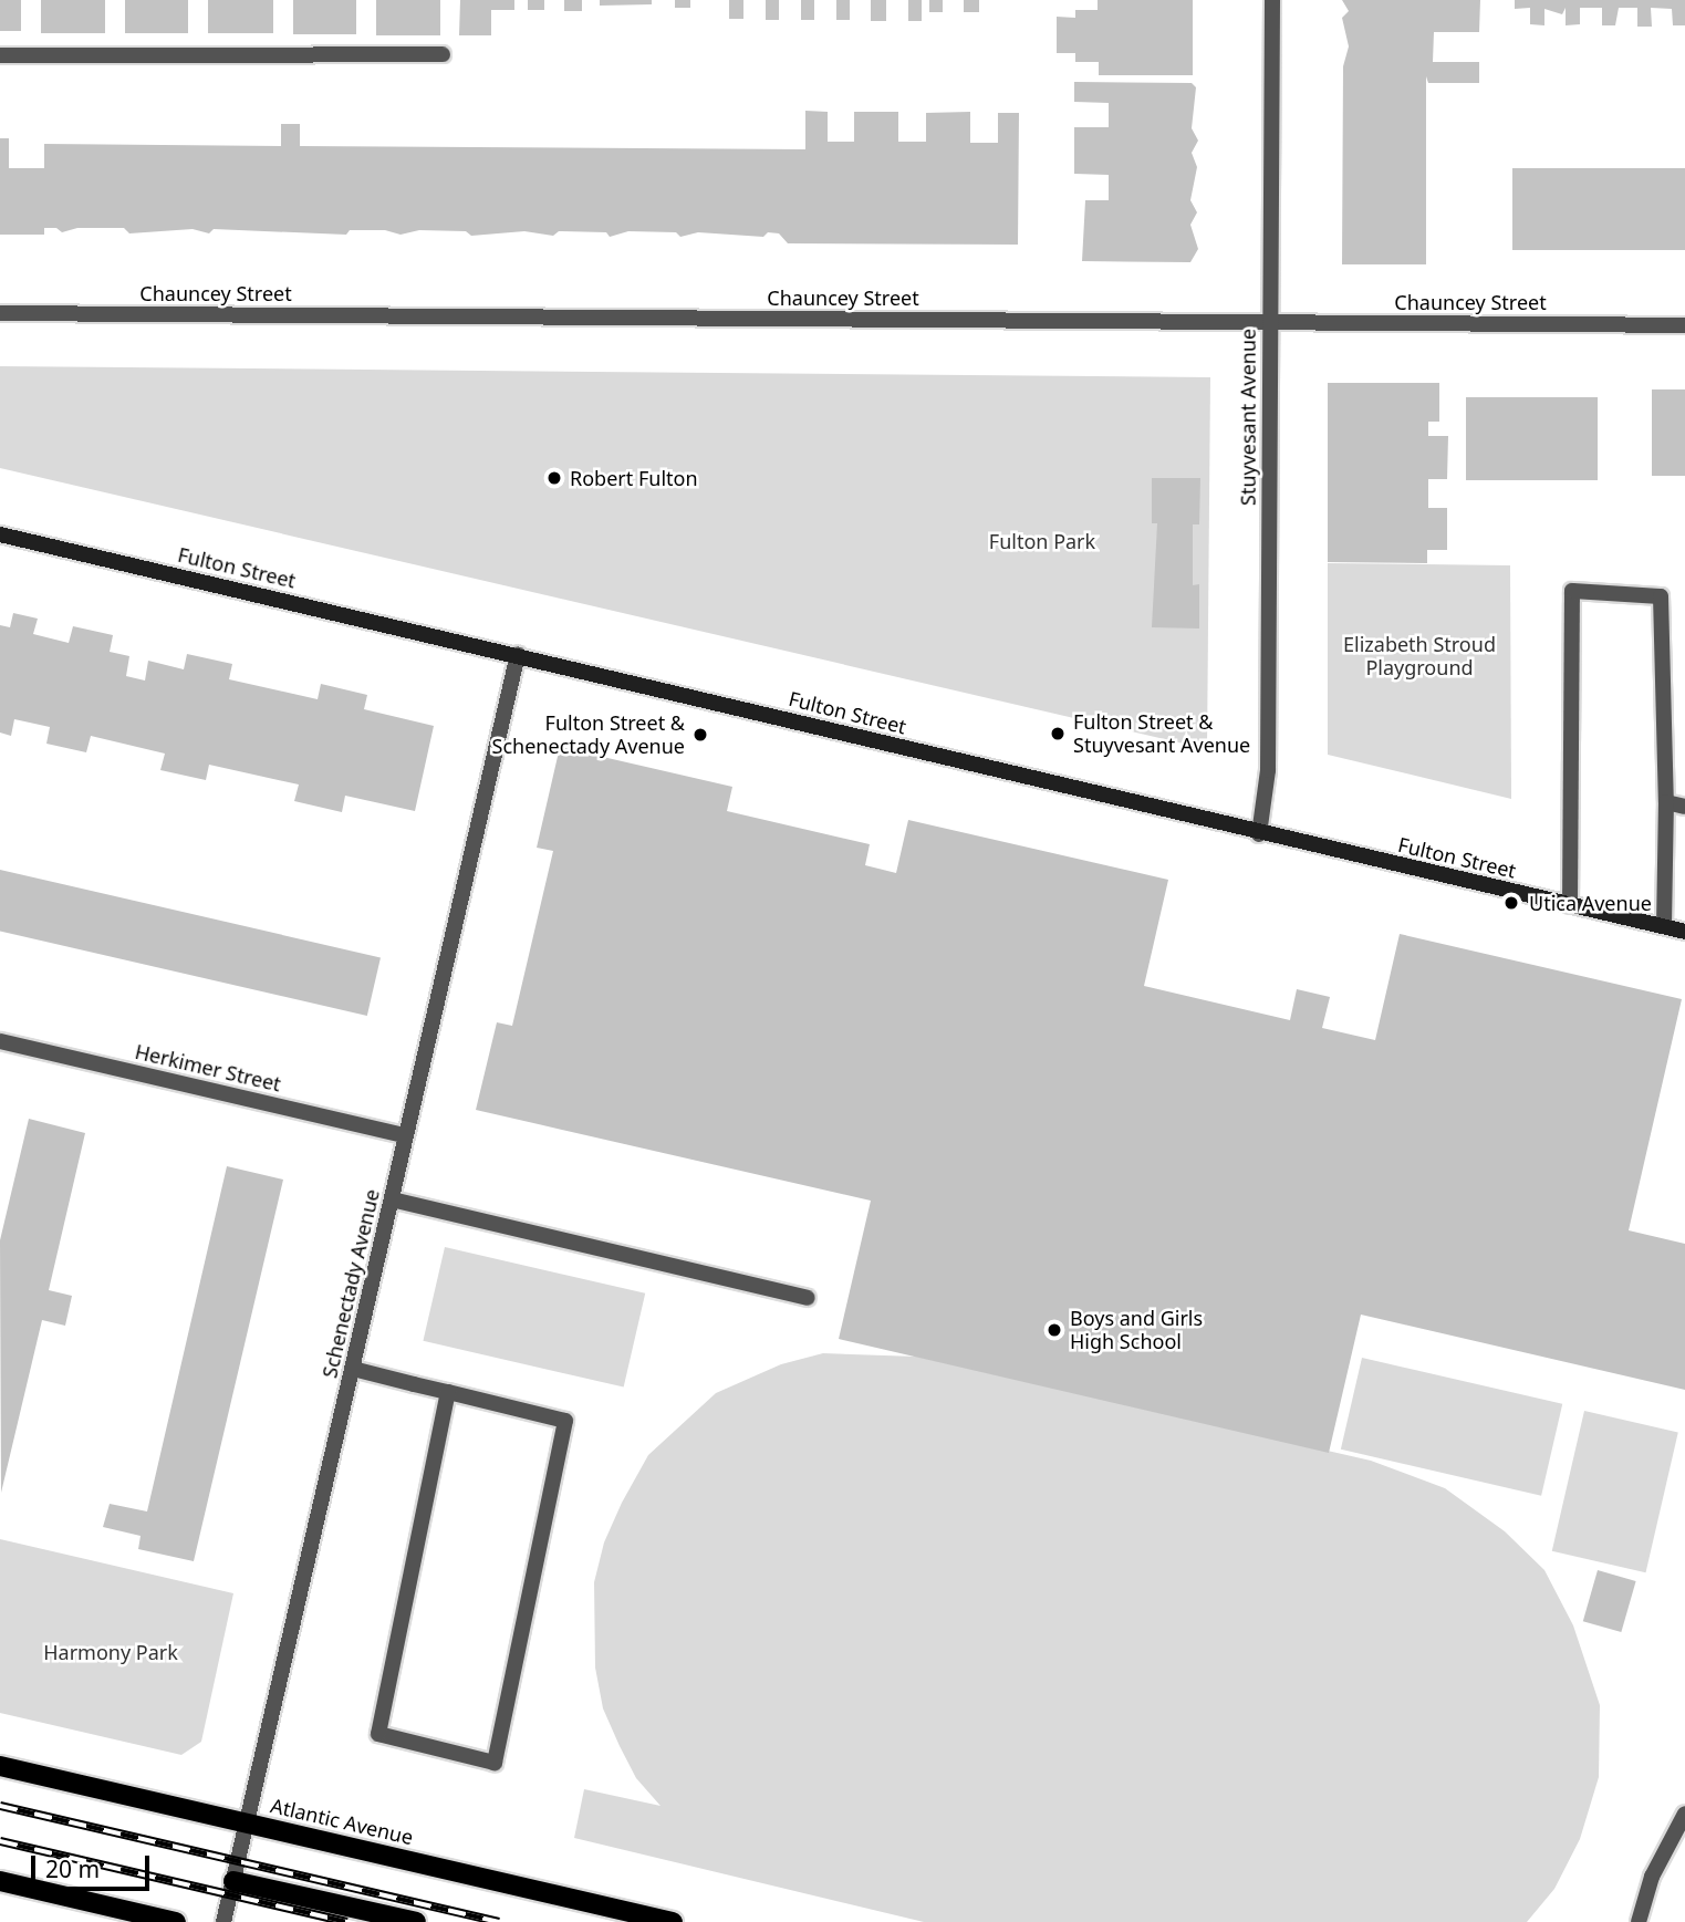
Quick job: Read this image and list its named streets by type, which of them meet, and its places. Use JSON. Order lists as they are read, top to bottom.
{
  "streets": {
    "main road": ["Fulton Street", "Atlantic Avenue"],
    "street": [
      "Chauncey Street",
      "Stuyvesant Avenue",
      "Herkimer Street",
      "Schenectady Avenue"
    ]
  },
  "crossings": [
    ["Chauncey Street", "Stuyvesant Avenue"],
    ["Stuyvesant Avenue", "Fulton Street"],
    ["Fulton Street", "Schenectady Avenue"],
    ["Herkimer Street", "Schenectady Avenue"],
    ["Schenectady Avenue", "Atlantic Avenue"]
  ],
  "parks": ["Fulton Park", "Elizabeth Stroud Playground", "Harmony Park"],
  "places": [
    "Robert Fulton",
    "Fulton Street & Stuyvesant Avenue",
    "Fulton Street & Schenectady Avenue",
    "Utica Avenue",
    "Boys and Girls High School"
  ],
  "scale_bar": "20 m"
}
